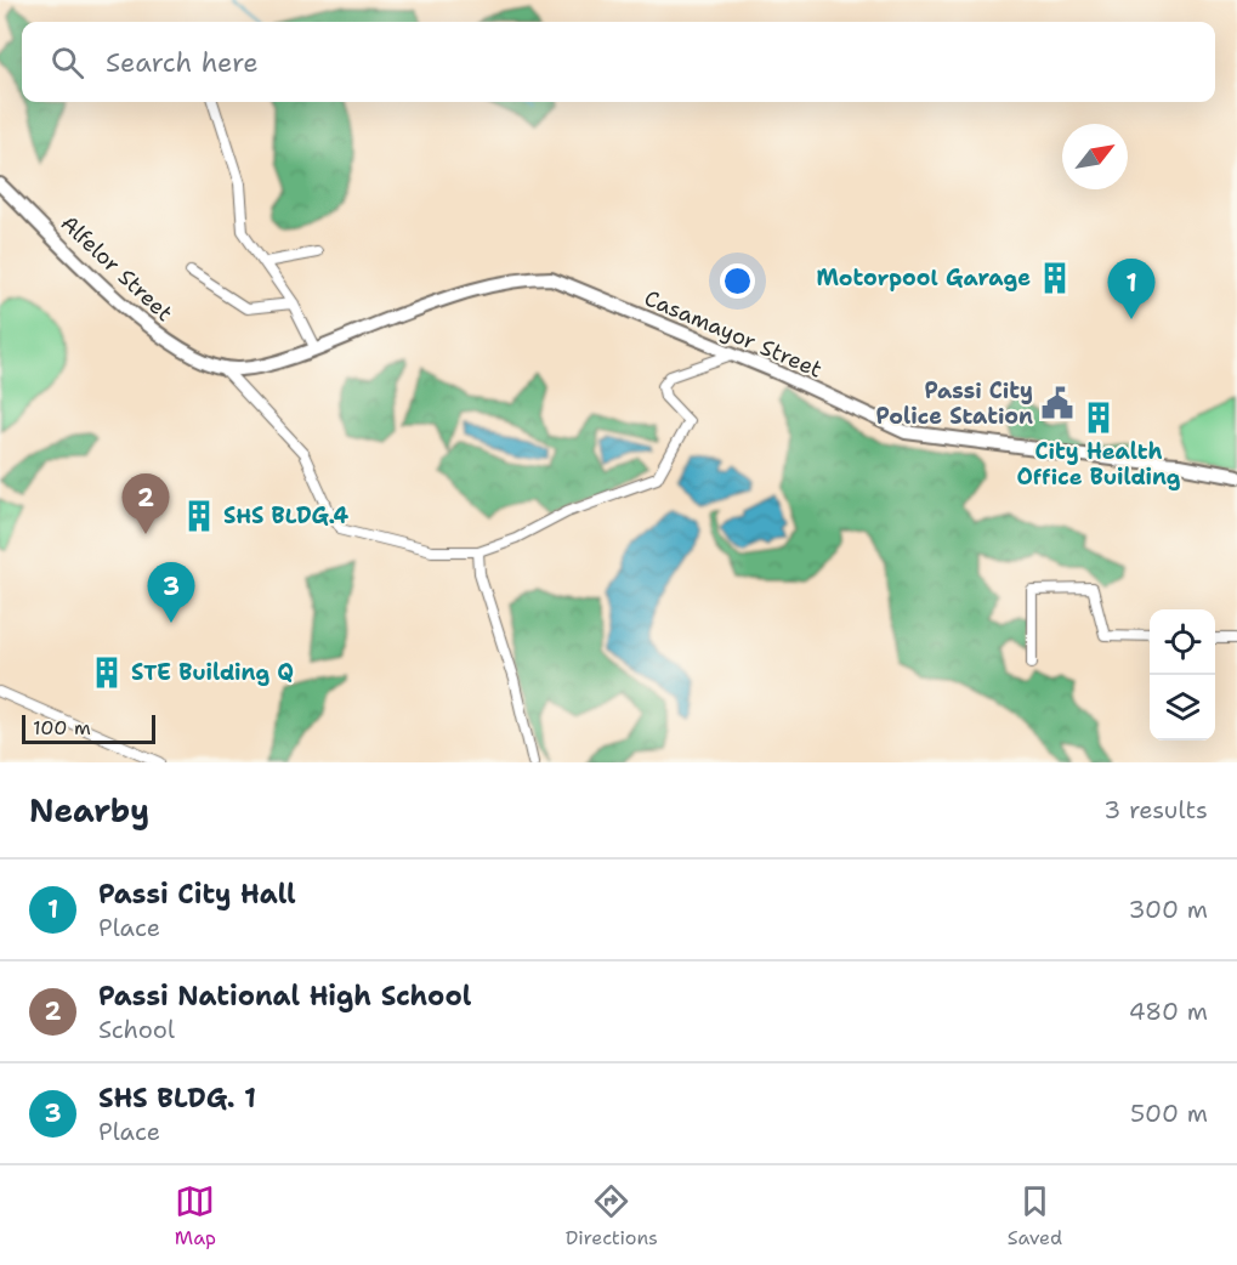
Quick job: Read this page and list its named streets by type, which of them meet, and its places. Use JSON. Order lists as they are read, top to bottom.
{
  "streets": {
    "street": ["Alfelor Street", "Casamayor Street"]
  },
  "crossings": [
    ["Alfelor Street", "Casamayor Street"]
  ],
  "places": {
    "building": [
      "Motorpool Garage",
      "City Health Office Building",
      "SHS BLDG.4",
      "STE Building Q"
    ],
    "public building": ["Passi City Police Station"]
  },
  "scale_bar": "100 m",
  "north": "top right",
  "page": {
    "search": "Search here",
    "pins": ["1", "2", "3"],
    "scale": "100 m",
    "heading": ["Nearby", "3 results"],
    "list": [
      {
        "mark": "1",
        "name": "Passi City Hall",
        "note": "Place",
        "value": "300 m"
      },
      {
        "mark": "2",
        "name": "Passi National High School",
        "note": "School",
        "value": "480 m"
      },
      {
        "mark": "3",
        "name": "SHS BLDG. 1",
        "note": "Place",
        "value": "500 m"
      }
    ],
    "nav": ["Map", "Directions", "Saved"]
  }
}
